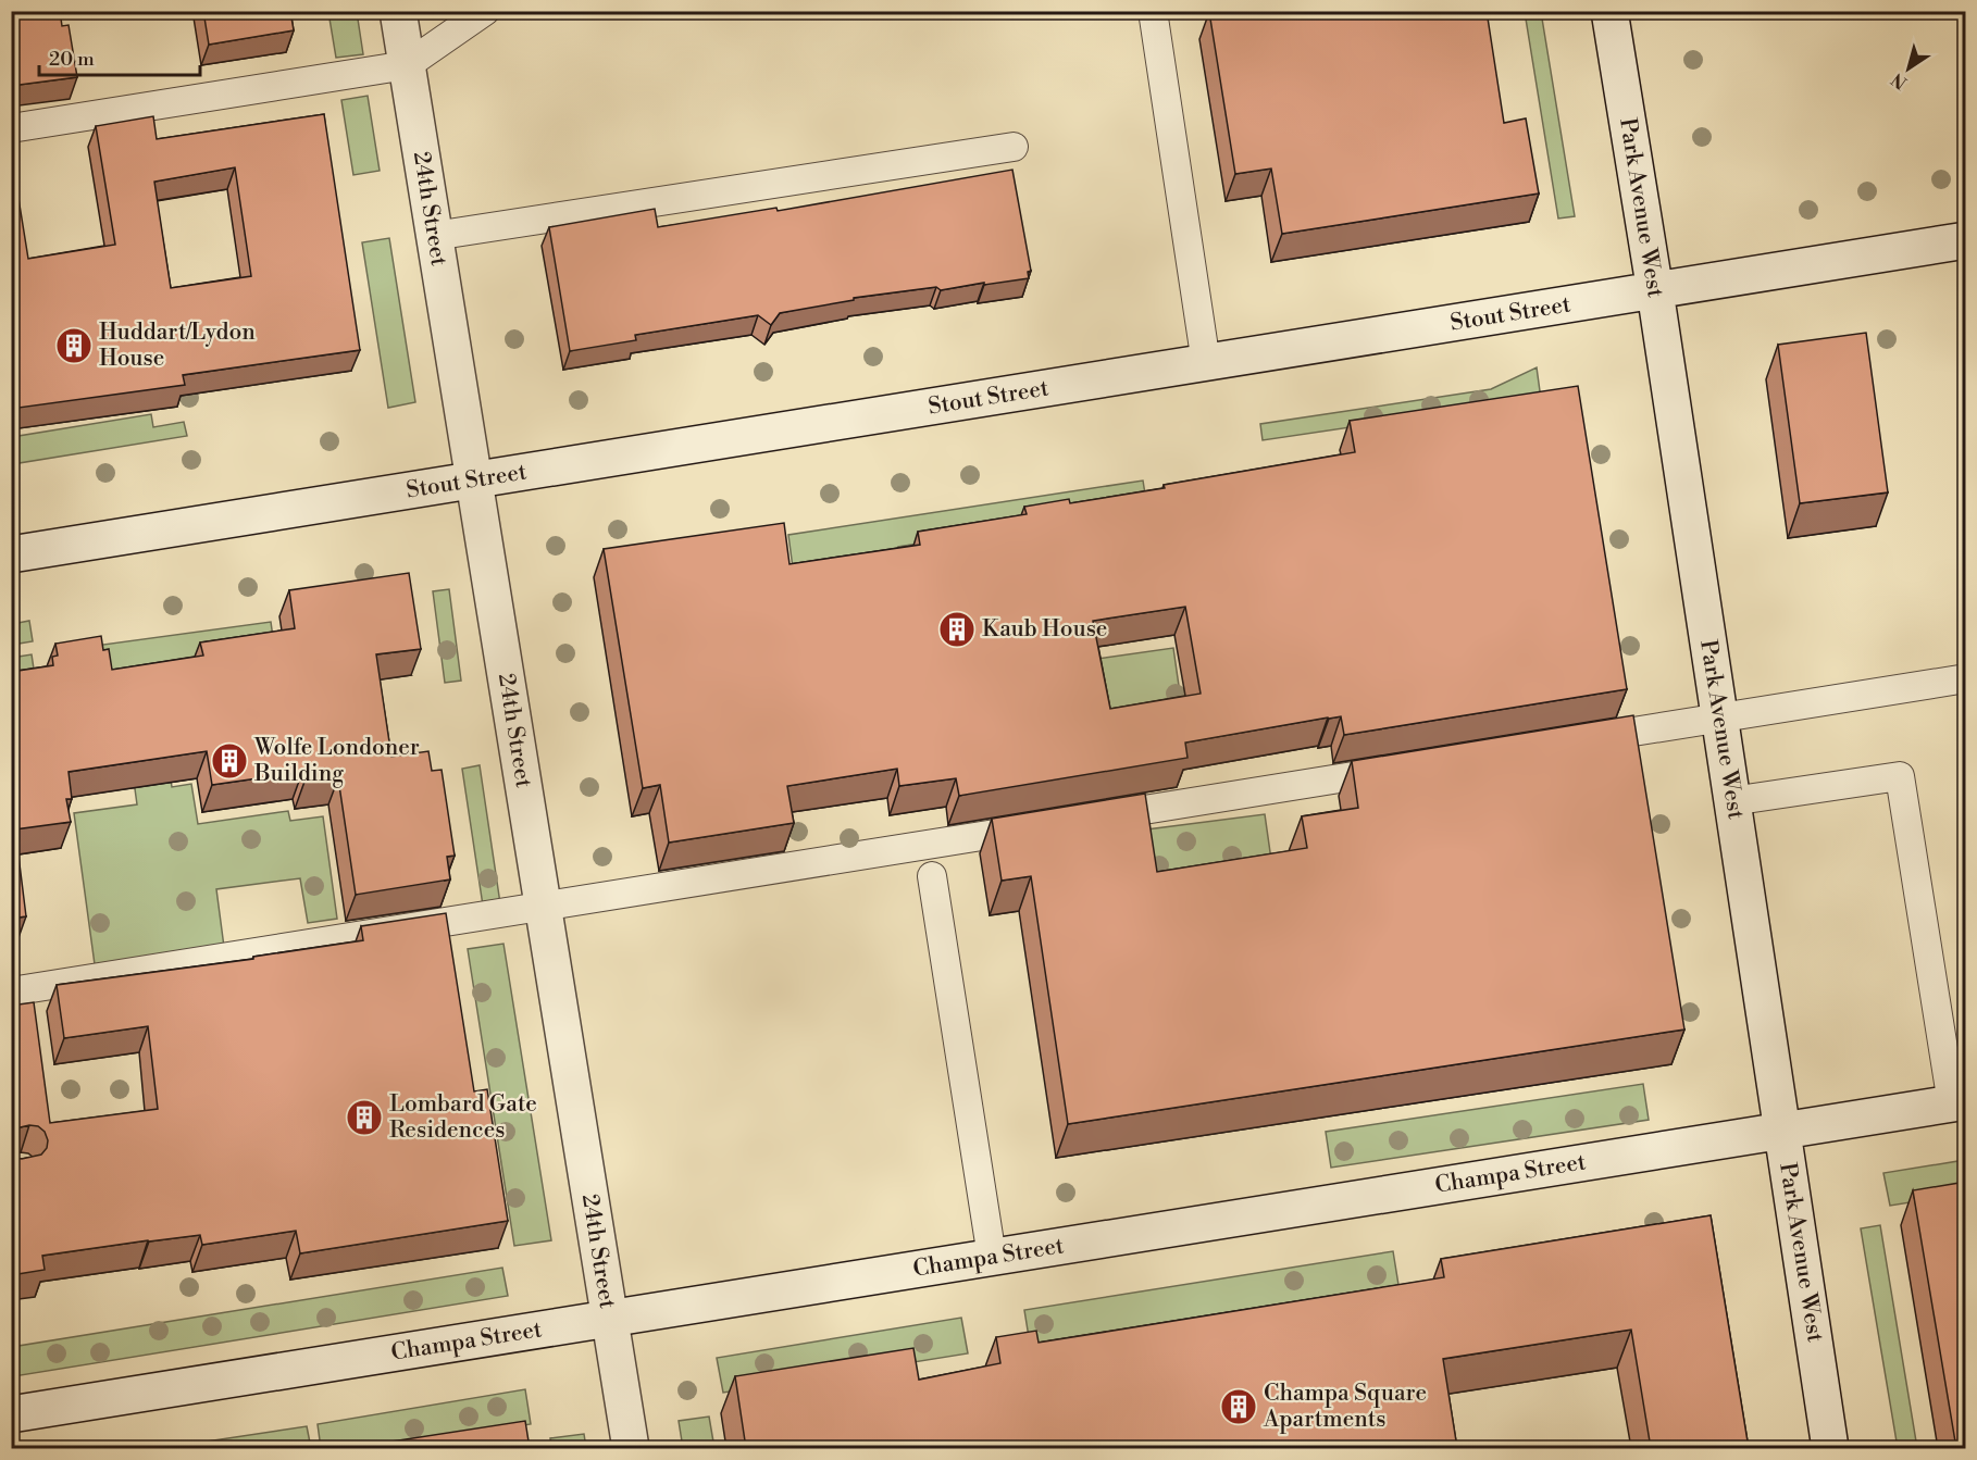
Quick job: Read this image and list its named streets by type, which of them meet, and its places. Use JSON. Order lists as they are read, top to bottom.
{
  "streets": {
    "main road": [
      "Park Avenue West",
      "24th Street",
      "Stout Street",
      "Champa Street"
    ]
  },
  "crossings": [
    ["Park Avenue West", "Stout Street"],
    ["Park Avenue West", "Champa Street"],
    ["24th Street", "Stout Street"],
    ["24th Street", "Champa Street"]
  ],
  "places": {
    "building": [
      "Huddart/Lydon House",
      "Kaub House",
      "Wolfe Londoner Building",
      "Lombard Gate Residences",
      "Champa Square Apartments"
    ]
  },
  "scale_bar": "20 m",
  "north": "bottom left"
}
